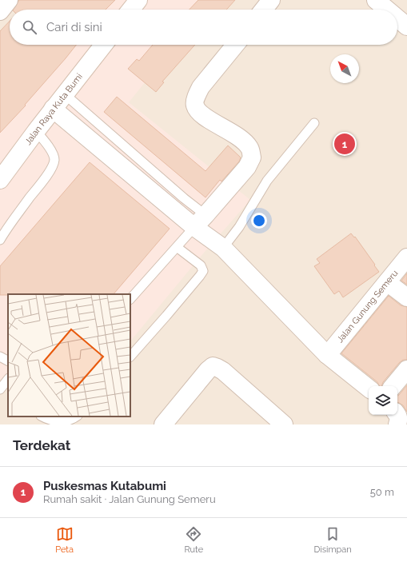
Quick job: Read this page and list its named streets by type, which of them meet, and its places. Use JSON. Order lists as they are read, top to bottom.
{
  "streets": {
    "street": ["Jalan Raya Kuta Bumi", "Jalan Gunung Semeru"]
  },
  "north": "top left",
  "page": {
    "search": "Cari di sini",
    "pins": "1",
    "heading": "Terdekat",
    "list": [
      {
        "mark": "1",
        "name": "Puskesmas Kutabumi",
        "note": "Rumah sakit · Jalan Gunung Semeru",
        "value": "50 m"
      }
    ],
    "nav": ["Peta", "Rute", "Disimpan"]
  }
}
